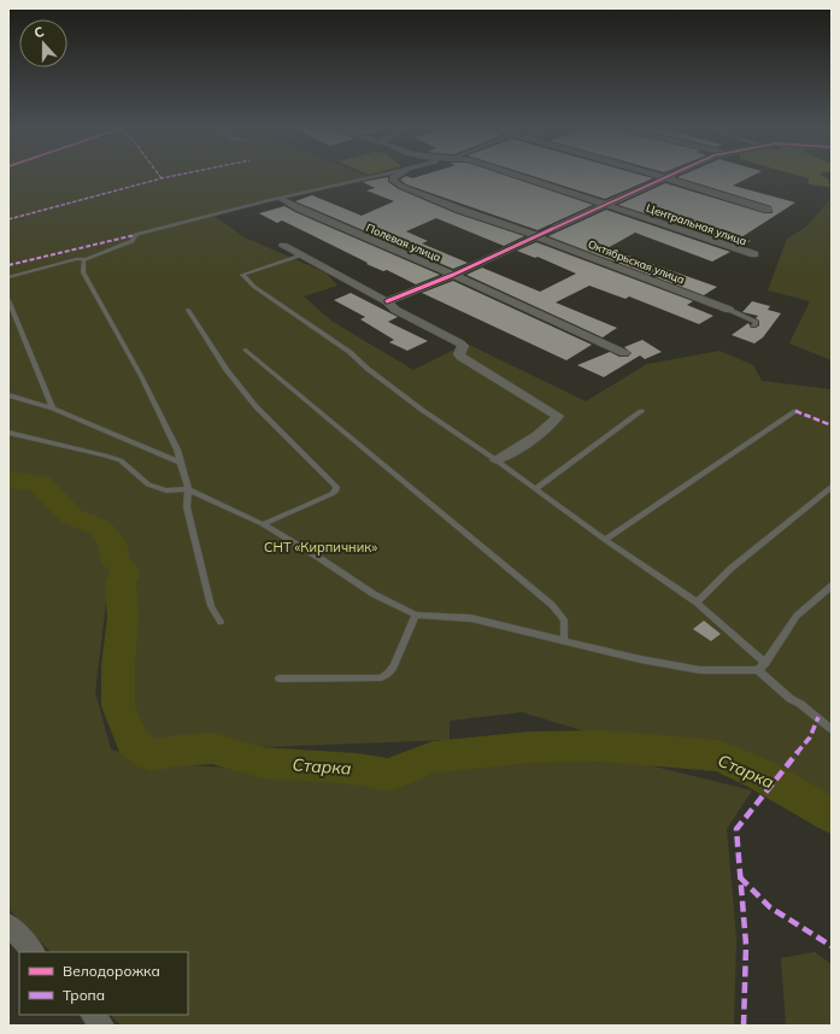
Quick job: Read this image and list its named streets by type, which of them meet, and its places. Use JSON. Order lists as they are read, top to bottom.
{
  "streets": {
    "street": ["Центральная улица", "Полевая улица", "Октябрьская улица"]
  },
  "water": ["Старка"],
  "parks": ["СНТ «Кирпичник»"],
  "legend": ["Велодорожка", "Тропа"],
  "north": "top"
}
